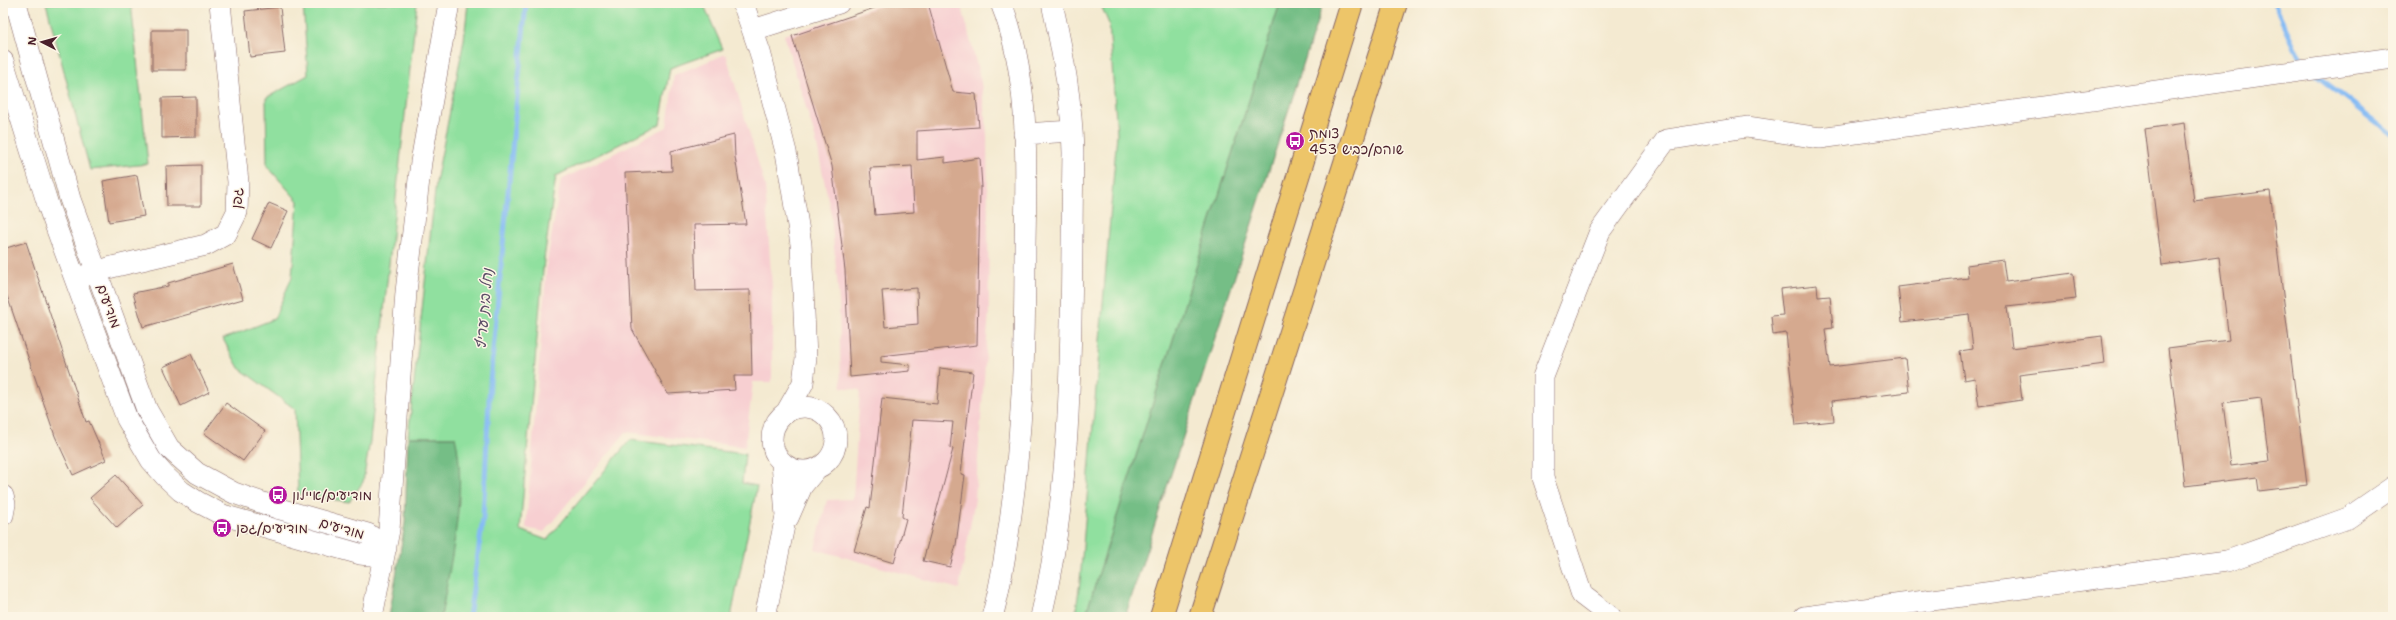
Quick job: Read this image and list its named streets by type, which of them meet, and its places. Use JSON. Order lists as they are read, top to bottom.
{
  "streets": {
    "street": ["גפן", "מודיעים"]
  },
  "crossings": [
    ["גפן", "מודיעים"]
  ],
  "water": ["נחל בית עריף"],
  "places": {
    "bus stop": ["צומת שוהם/כביש 453", "מודיעים/איילון", "מודיעים/גפן"]
  },
  "north": "left"
}
